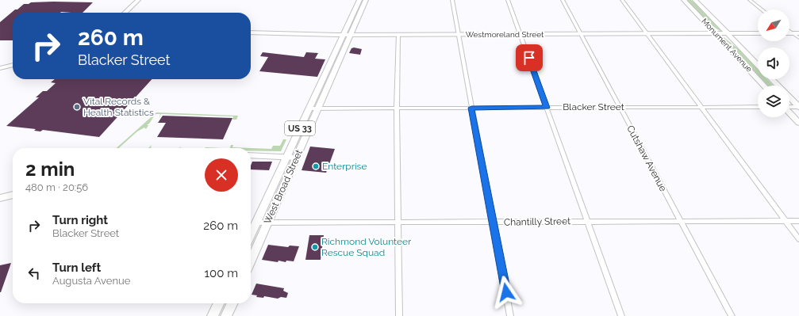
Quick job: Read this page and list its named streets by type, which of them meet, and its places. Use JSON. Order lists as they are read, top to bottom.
{
  "streets": {
    "main road": ["US 33", "West Broad Street"],
    "street": [
      "Westmoreland Street",
      "Monument Avenue",
      "Blacker Street",
      "Cutshaw Avenue",
      "Chantilly Street"
    ]
  },
  "crossings": [
    ["Westmoreland Street", "Monument Avenue"],
    ["Westmoreland Street", "Cutshaw Avenue"],
    ["Westmoreland Street", "West Broad Street"],
    ["Blacker Street", "Cutshaw Avenue"],
    ["Blacker Street", "West Broad Street"],
    ["Cutshaw Avenue", "Chantilly Street"],
    ["West Broad Street", "Chantilly Street"]
  ],
  "places": ["Vital Records & Health Statistics", "Enterprise", "Richmond Volunteer Rescue Squad"],
  "north": "bottom left",
  "page": {
    "turn": ["260 m", "Blacker Street"],
    "heading": ["2 min", "480 m · 20:56"],
    "list": [
      {
        "name": "Turn right",
        "note": "Blacker Street",
        "value": "260 m"
      },
      {
        "name": "Turn left",
        "note": "Augusta Avenue",
        "value": "100 m"
      }
    ]
  }
}
